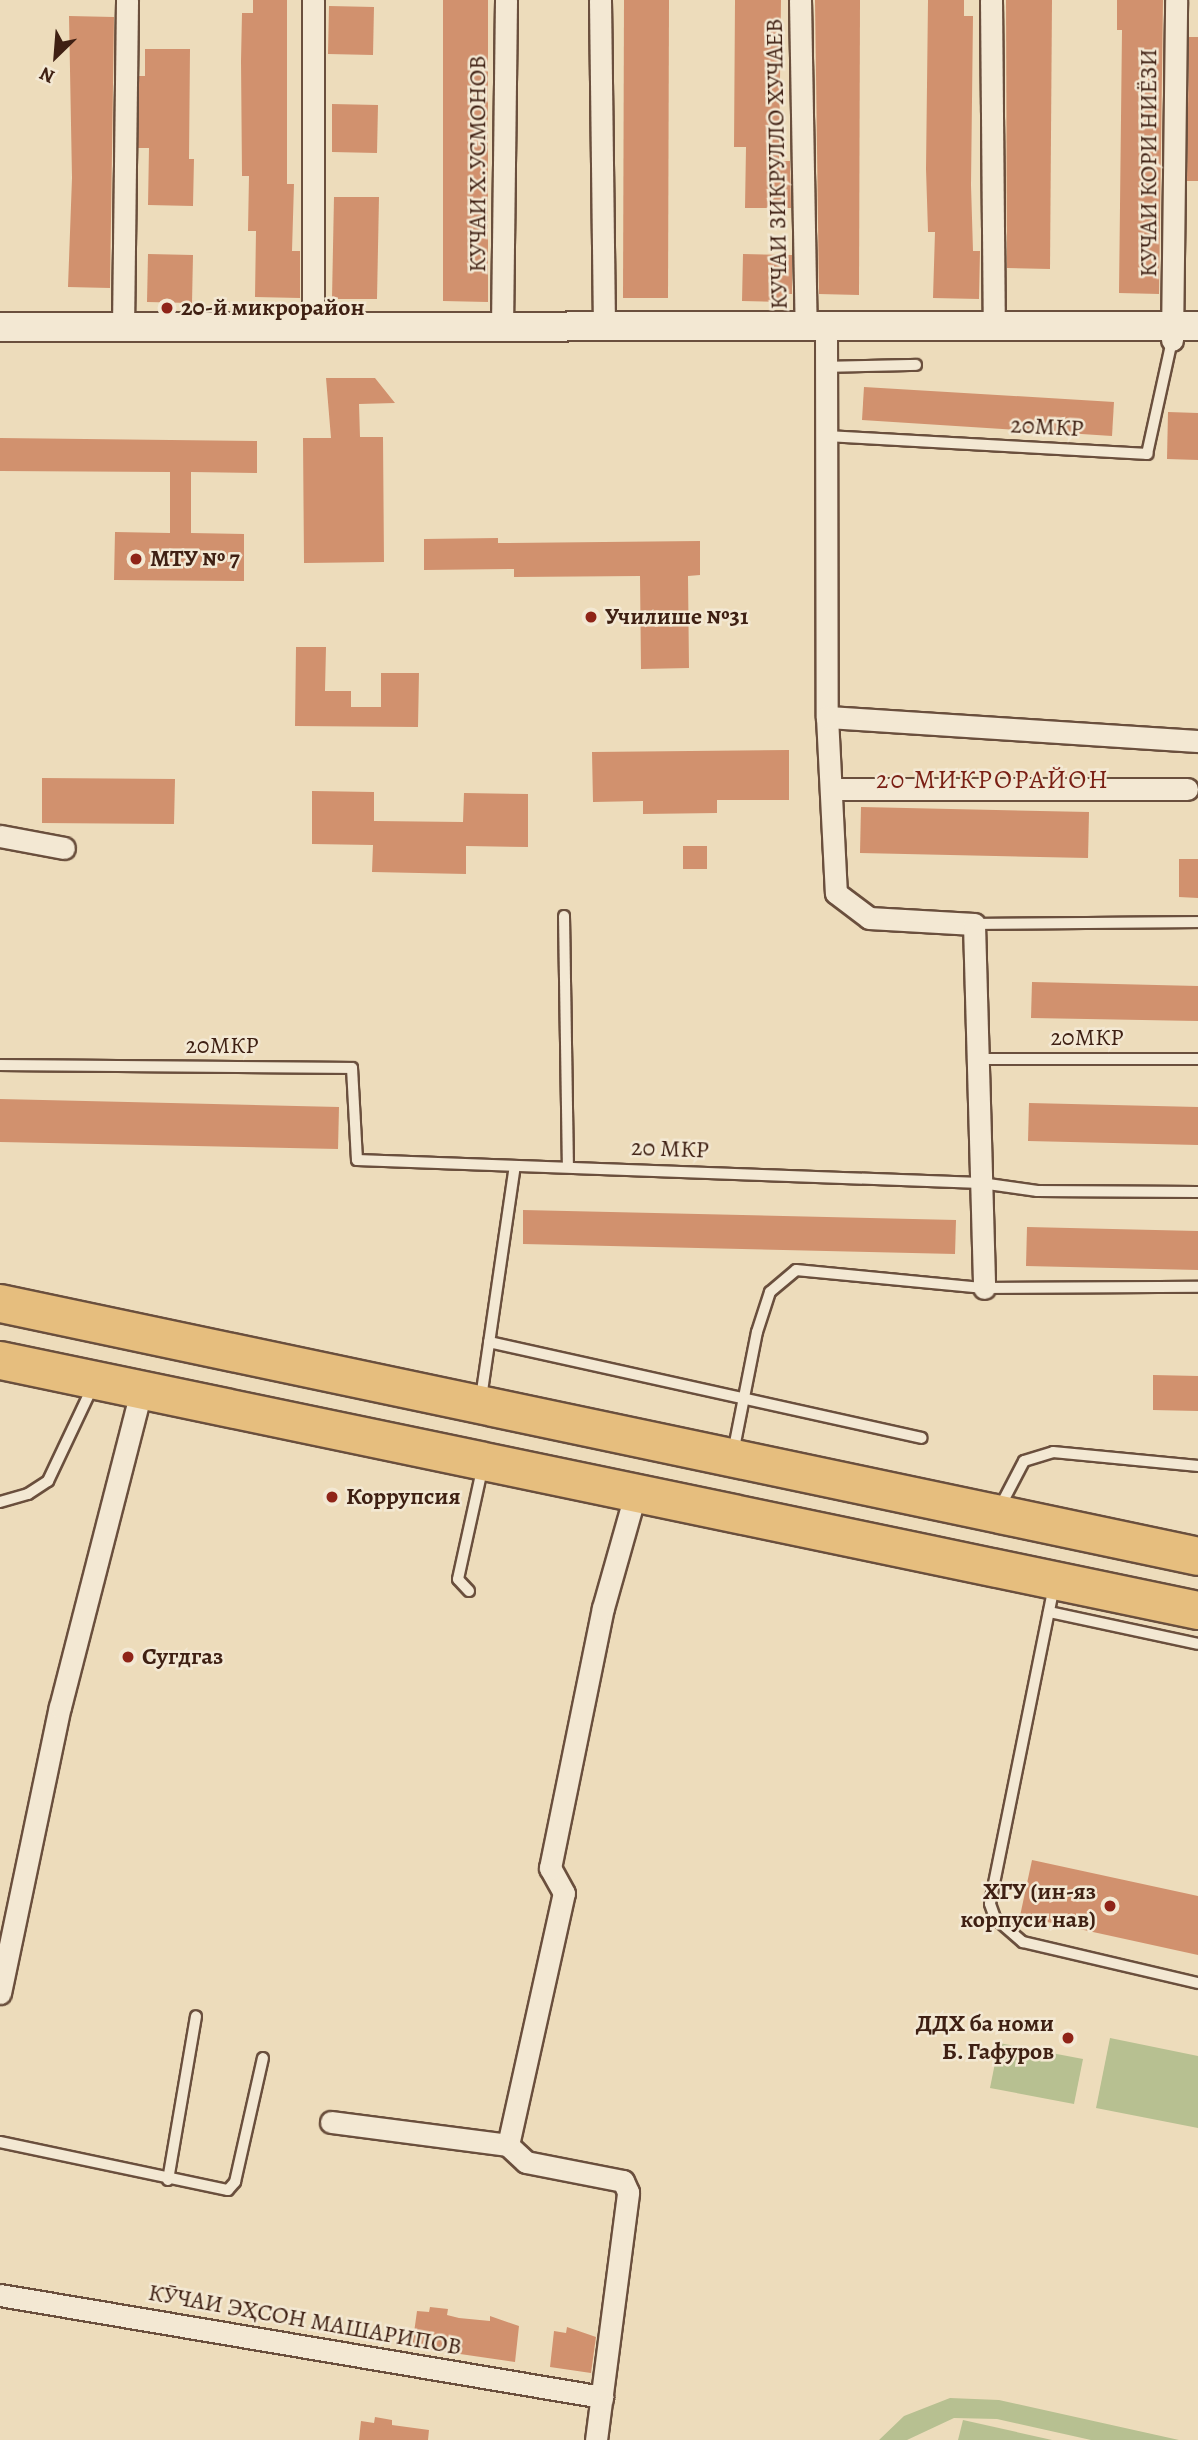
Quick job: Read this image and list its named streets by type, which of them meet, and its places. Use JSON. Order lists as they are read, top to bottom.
{
  "streets": {
    "street": [
      "КУЧАИ КОРИ НИЁЗИ",
      "КУЧАИ Х.УСМОНОВ",
      "КУЧАИ ЗИКРУЛЛО ХУЧАЕВ",
      "КӮЧАИ ЭҲСОН МАШАРИПОВ"
    ],
    "lane": ["20МКР", "20 МКР"]
  },
  "crossings": [
    ["КУЧАИ КОРИ НИЁЗИ", "20МКР"],
    ["КУЧАИ ЗИКРУЛЛО ХУЧАЕВ", "20МКР"],
    ["20МКР", "20 МКР"]
  ],
  "districts": ["20 МИКРОРАЙОН"],
  "places": [
    "20-й микрорайон",
    "МТУ № 7",
    "Училише №31",
    "Коррупсия",
    "Сугдгаз",
    "ХГУ (ин-яз корпуси нав)",
    "ДДХ ба номи Б. Гафуров"
  ],
  "north": "bottom left"
}
